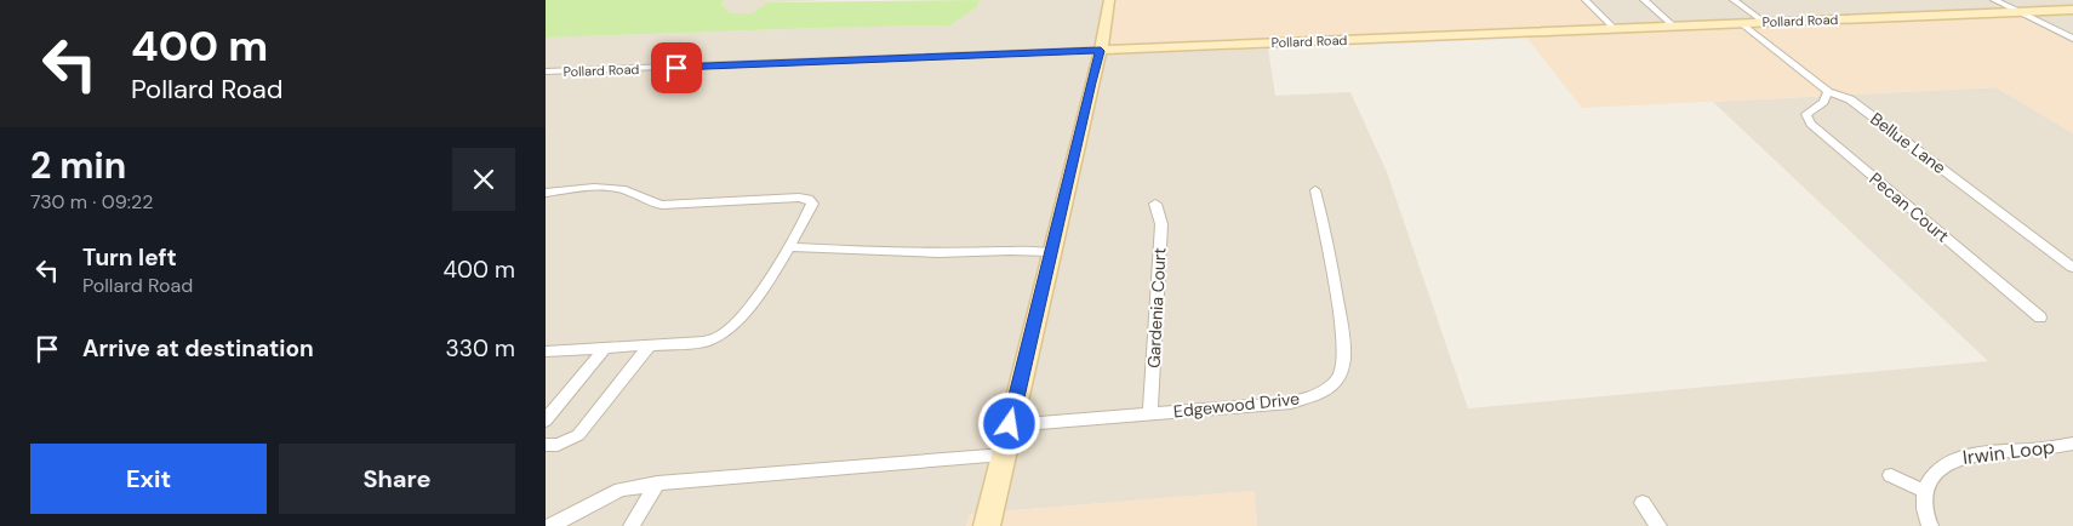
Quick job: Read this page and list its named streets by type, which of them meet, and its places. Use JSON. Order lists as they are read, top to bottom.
{
  "streets": {
    "street": [
      "Pollard Road",
      "Bellue Lane",
      "Pecan Court",
      "Gardenia Court",
      "Edgewood Drive",
      "Irwin Loop"
    ]
  },
  "crossings": [
    ["Pollard Road", "Bellue Lane"],
    ["Bellue Lane", "Pecan Court"],
    ["Gardenia Court", "Edgewood Drive"]
  ],
  "page": {
    "turn": ["400 m", "Pollard Road"],
    "heading": ["2 min", "730 m · 09:22"],
    "list": [
      {
        "name": "Turn left",
        "note": "Pollard Road",
        "value": "400 m"
      },
      {
        "name": "Arrive at destination",
        "value": "330 m"
      }
    ],
    "buttons": ["Exit", "Share"]
  }
}
